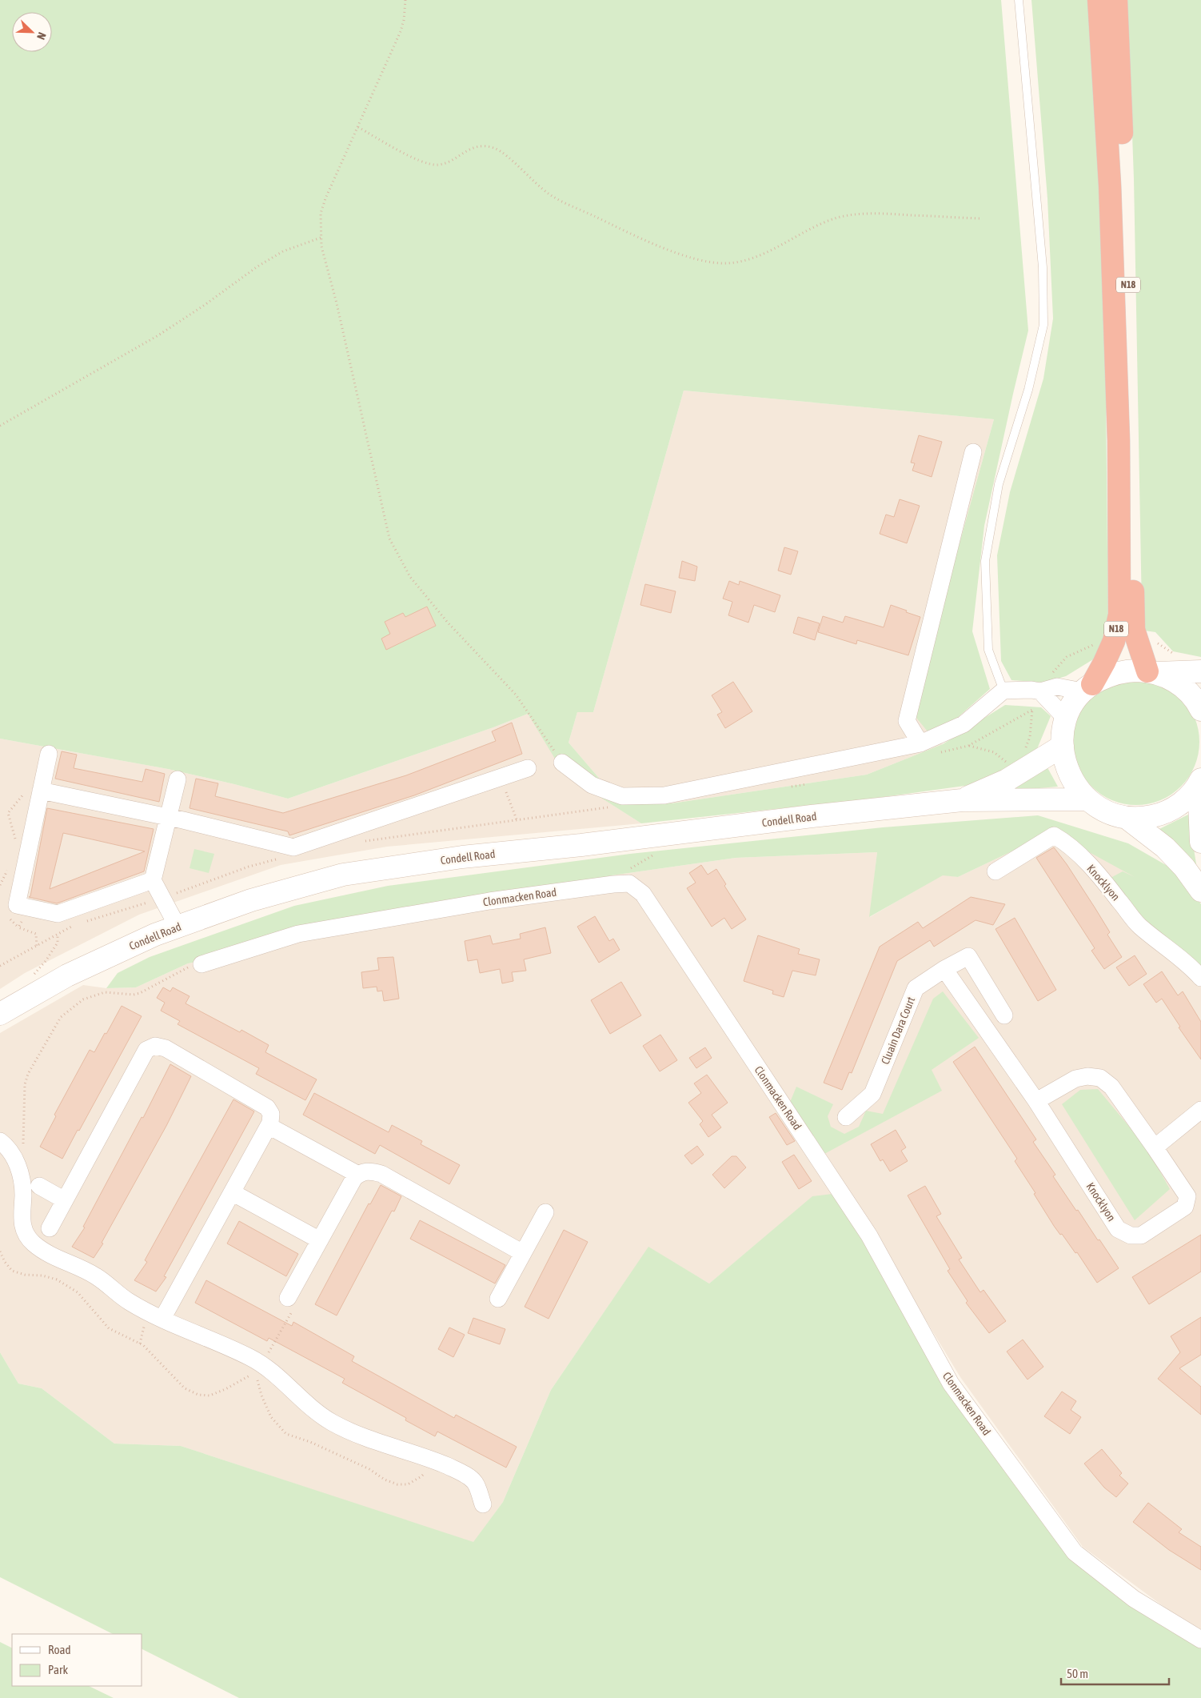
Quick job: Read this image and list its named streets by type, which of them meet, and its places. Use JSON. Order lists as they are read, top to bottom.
{
  "streets": {
    "highway": ["N18"],
    "main road": ["Condell Road"],
    "street": ["Knocklyon", "Clonmacken Road", "Cluain Dara Court"]
  },
  "crossings": [
    ["Knocklyon", "Cluain Dara Court"]
  ],
  "legend": ["Road", "Park"],
  "scale_bar": "50 m",
  "north": "bottom right"
}
